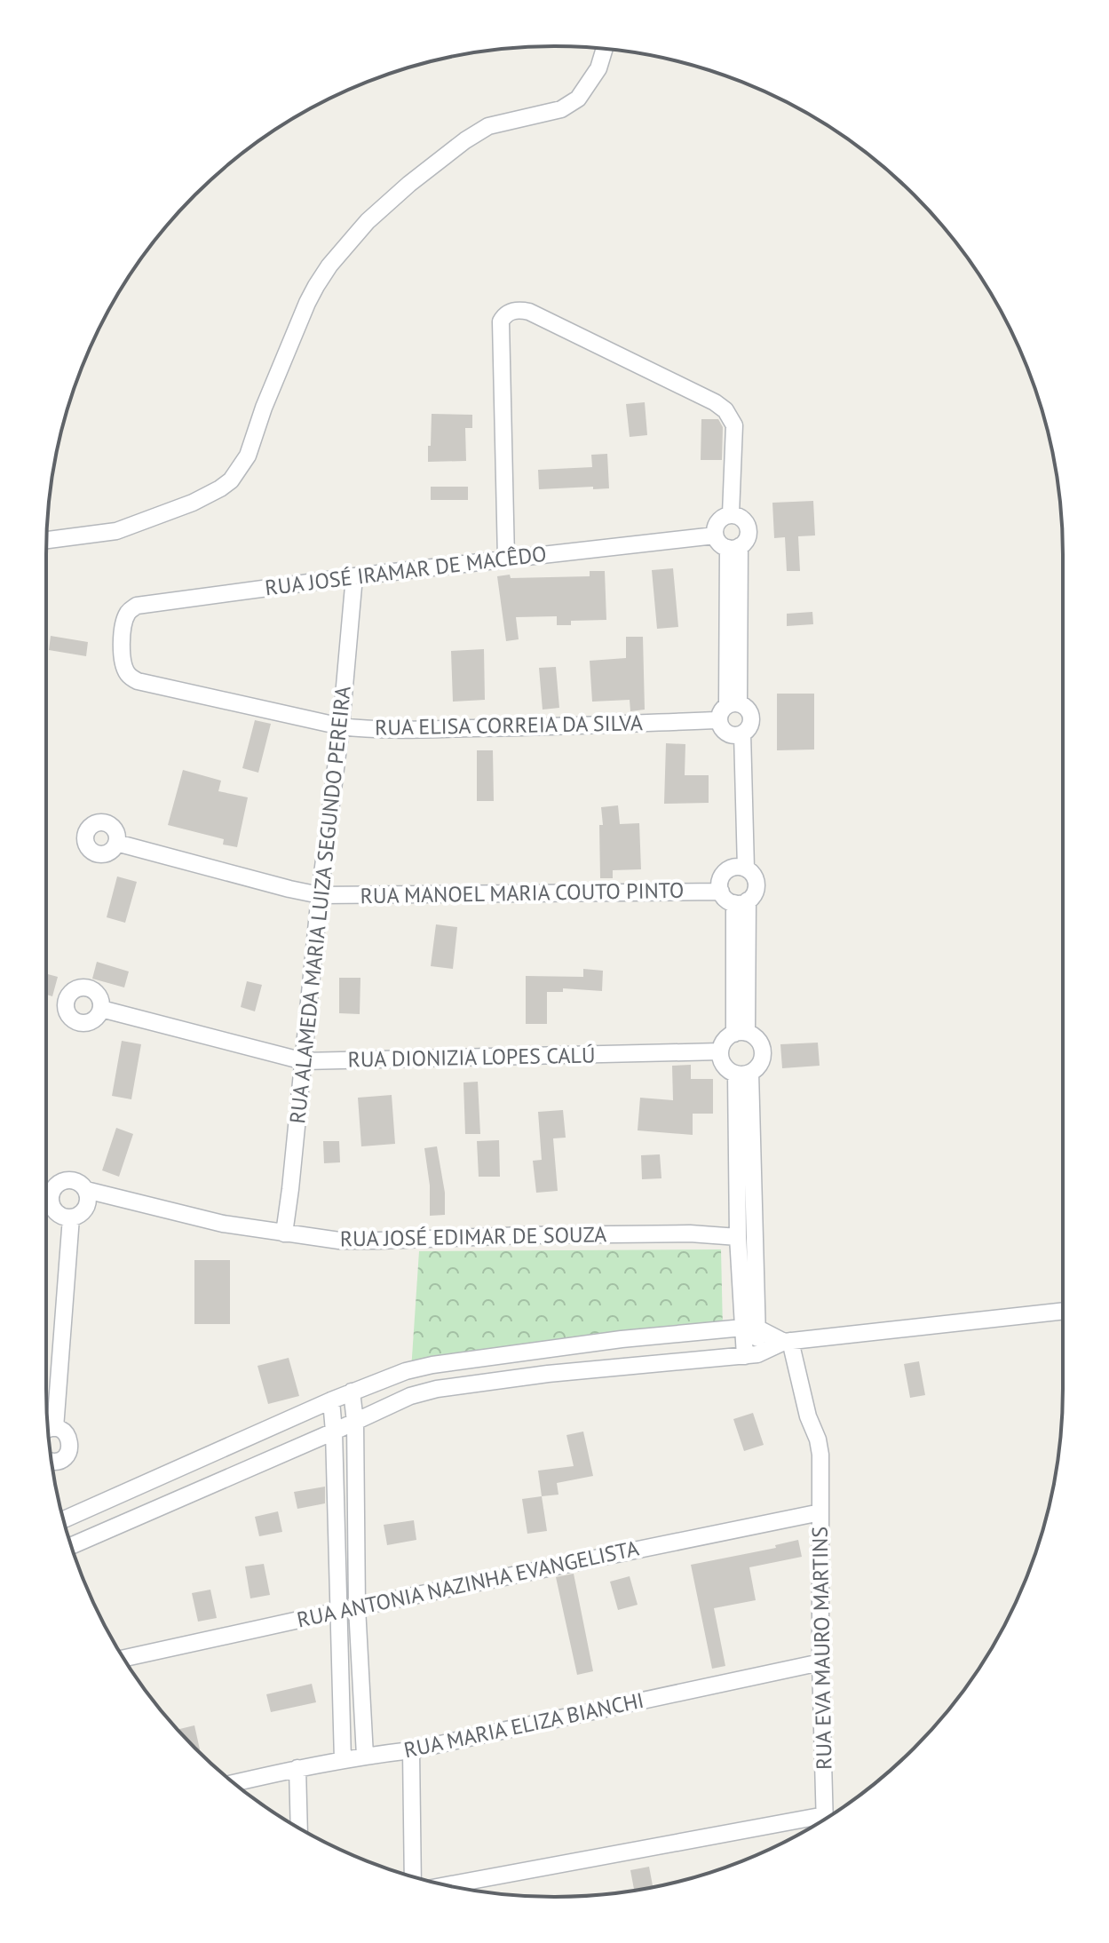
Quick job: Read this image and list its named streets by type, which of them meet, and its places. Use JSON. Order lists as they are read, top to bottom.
{
  "streets": {
    "street": [
      "RUA JOSÉ IRAMAR DE MACÊDO",
      "RUA ELISA CORREIA DA SILVA",
      "RUA MANOEL MARIA COUTO PINTO",
      "RUA ALAMEDA MARIA LUIZA SEGUNDO PEREIRA",
      "RUA DIONIZIA LOPES CALÚ",
      "RUA JOSÉ EDIMAR DE SOUZA",
      "RUA ANTONIA NAZINHA EVANGELISTA",
      "RUA EVA MAURO MARTINS",
      "RUA MARIA ELIZA BIANCHI"
    ]
  },
  "crossings": [
    ["RUA JOSÉ IRAMAR DE MACÊDO", "RUA ELISA CORREIA DA SILVA"],
    ["RUA JOSÉ IRAMAR DE MACÊDO", "RUA ALAMEDA MARIA LUIZA SEGUNDO PEREIRA"],
    ["RUA ELISA CORREIA DA SILVA", "RUA ALAMEDA MARIA LUIZA SEGUNDO PEREIRA"],
    ["RUA MANOEL MARIA COUTO PINTO", "RUA ALAMEDA MARIA LUIZA SEGUNDO PEREIRA"],
    ["RUA ALAMEDA MARIA LUIZA SEGUNDO PEREIRA", "RUA DIONIZIA LOPES CALÚ"],
    ["RUA ALAMEDA MARIA LUIZA SEGUNDO PEREIRA", "RUA JOSÉ EDIMAR DE SOUZA"],
    ["RUA ANTONIA NAZINHA EVANGELISTA", "RUA EVA MAURO MARTINS"],
    ["RUA EVA MAURO MARTINS", "RUA MARIA ELIZA BIANCHI"]
  ]
}
